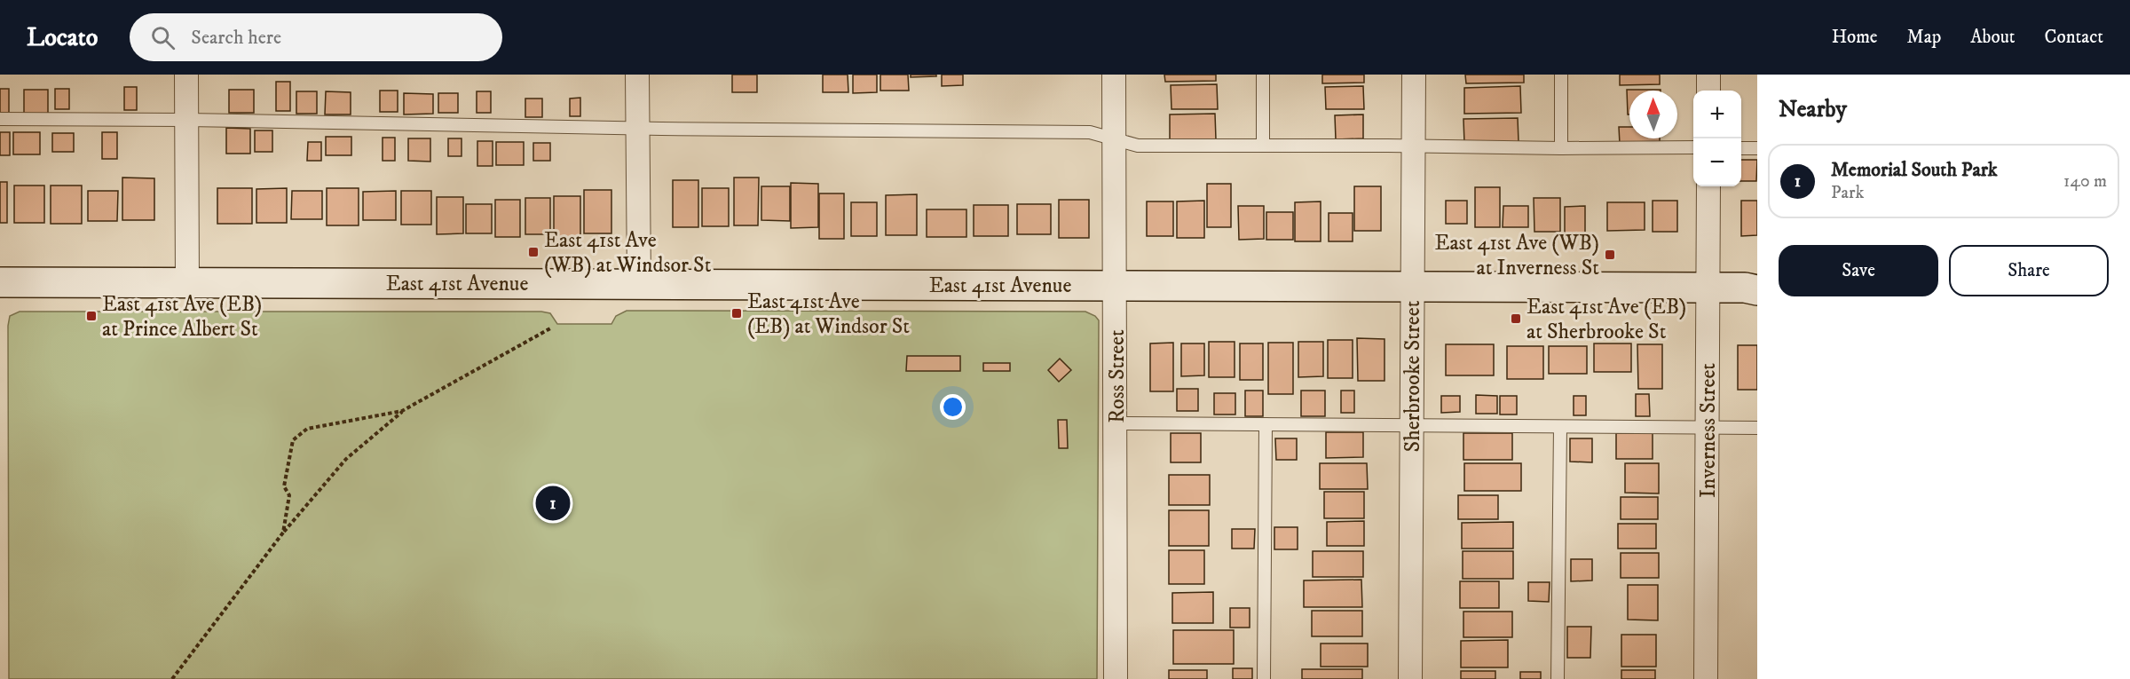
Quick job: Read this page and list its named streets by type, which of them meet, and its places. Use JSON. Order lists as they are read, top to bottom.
{
  "streets": {
    "main road": ["East 41st Avenue"],
    "street": ["Ross Street", "Sherbrooke Street", "Inverness Street"]
  },
  "crossings": [
    ["East 41st Avenue", "Ross Street"],
    ["East 41st Avenue", "Sherbrooke Street"],
    ["East 41st Avenue", "Inverness Street"]
  ],
  "places": {
    "transit": [
      "East 41st Ave (WB) at Windsor St",
      "East 41st Ave (WB) at Inverness St",
      "East 41st Ave (EB) at Windsor St",
      "East 41st Ave (EB) at Prince Albert St",
      "East 41st Ave (EB) at Sherbrooke St"
    ]
  },
  "north": "top",
  "page": {
    "header": "Locato",
    "search": "Search here",
    "nav": [
      "Home",
      "Map",
      "About",
      "Contact"
    ],
    "heading": "Nearby",
    "map_buttons": ["+", "−"],
    "list": [
      {
        "mark": "1",
        "name": "Memorial South Park",
        "note": "Park",
        "value": "140 m"
      }
    ],
    "buttons": ["Save", "Share"],
    "pins": "1"
  }
}
